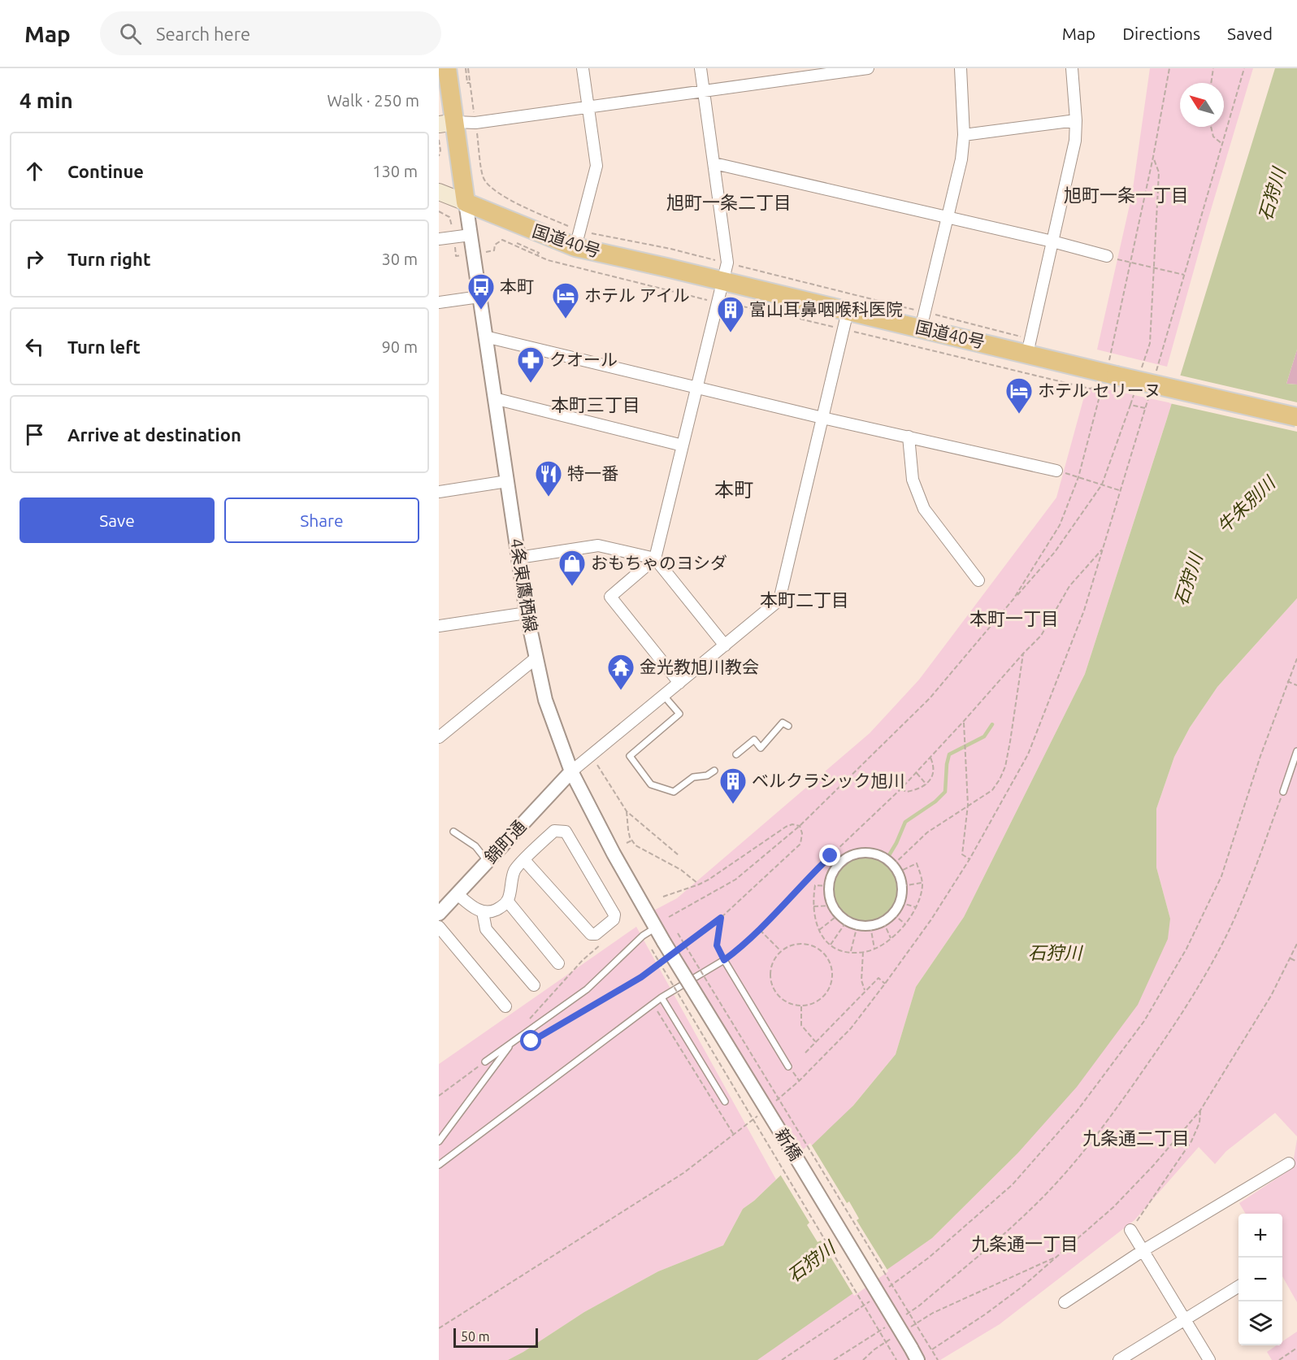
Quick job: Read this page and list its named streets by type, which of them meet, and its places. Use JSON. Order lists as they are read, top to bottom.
{
  "streets": {
    "highway": ["国道40号"],
    "street": ["4条東鷹栖線", "錦町通", "新橋"]
  },
  "crossings": [
    ["国道40号", "4条東鷹栖線"],
    ["4条東鷹栖線", "錦町通"],
    ["4条東鷹栖線", "新橋"]
  ],
  "districts": [
    "旭町一条一丁目",
    "旭町一条二丁目",
    "本町三丁目",
    "本町",
    "本町二丁目",
    "本町一丁目",
    "九条通二丁目",
    "九条通一丁目"
  ],
  "water": ["石狩川", "牛朱別川"],
  "places": {
    "bus stop": ["本町"],
    "hotel": ["ホテル アイル", "ホテル セリーヌ"],
    "building": ["富山耳鼻咽喉科医院", "ベルクラシック旭川"],
    "pharmacy": ["クオール"],
    "restaurant": ["特一番"],
    "shop": ["おもちゃのヨシダ"],
    "temple": ["金光教旭川教会"]
  },
  "scale_bar": "50 m",
  "north": "top left",
  "page": {
    "header": "Map",
    "search": "Search here",
    "nav": ["Map", "Directions", "Saved"],
    "heading": ["4 min", "Walk · 250 m"],
    "list": [
      ["Continue", "130 m"],
      ["Turn right", "30 m"],
      ["Turn left", "90 m"],
      "Arrive at destination"
    ],
    "buttons": ["Save", "Share"],
    "map_buttons": ["+", "−"],
    "scale": "50 m"
  }
}
